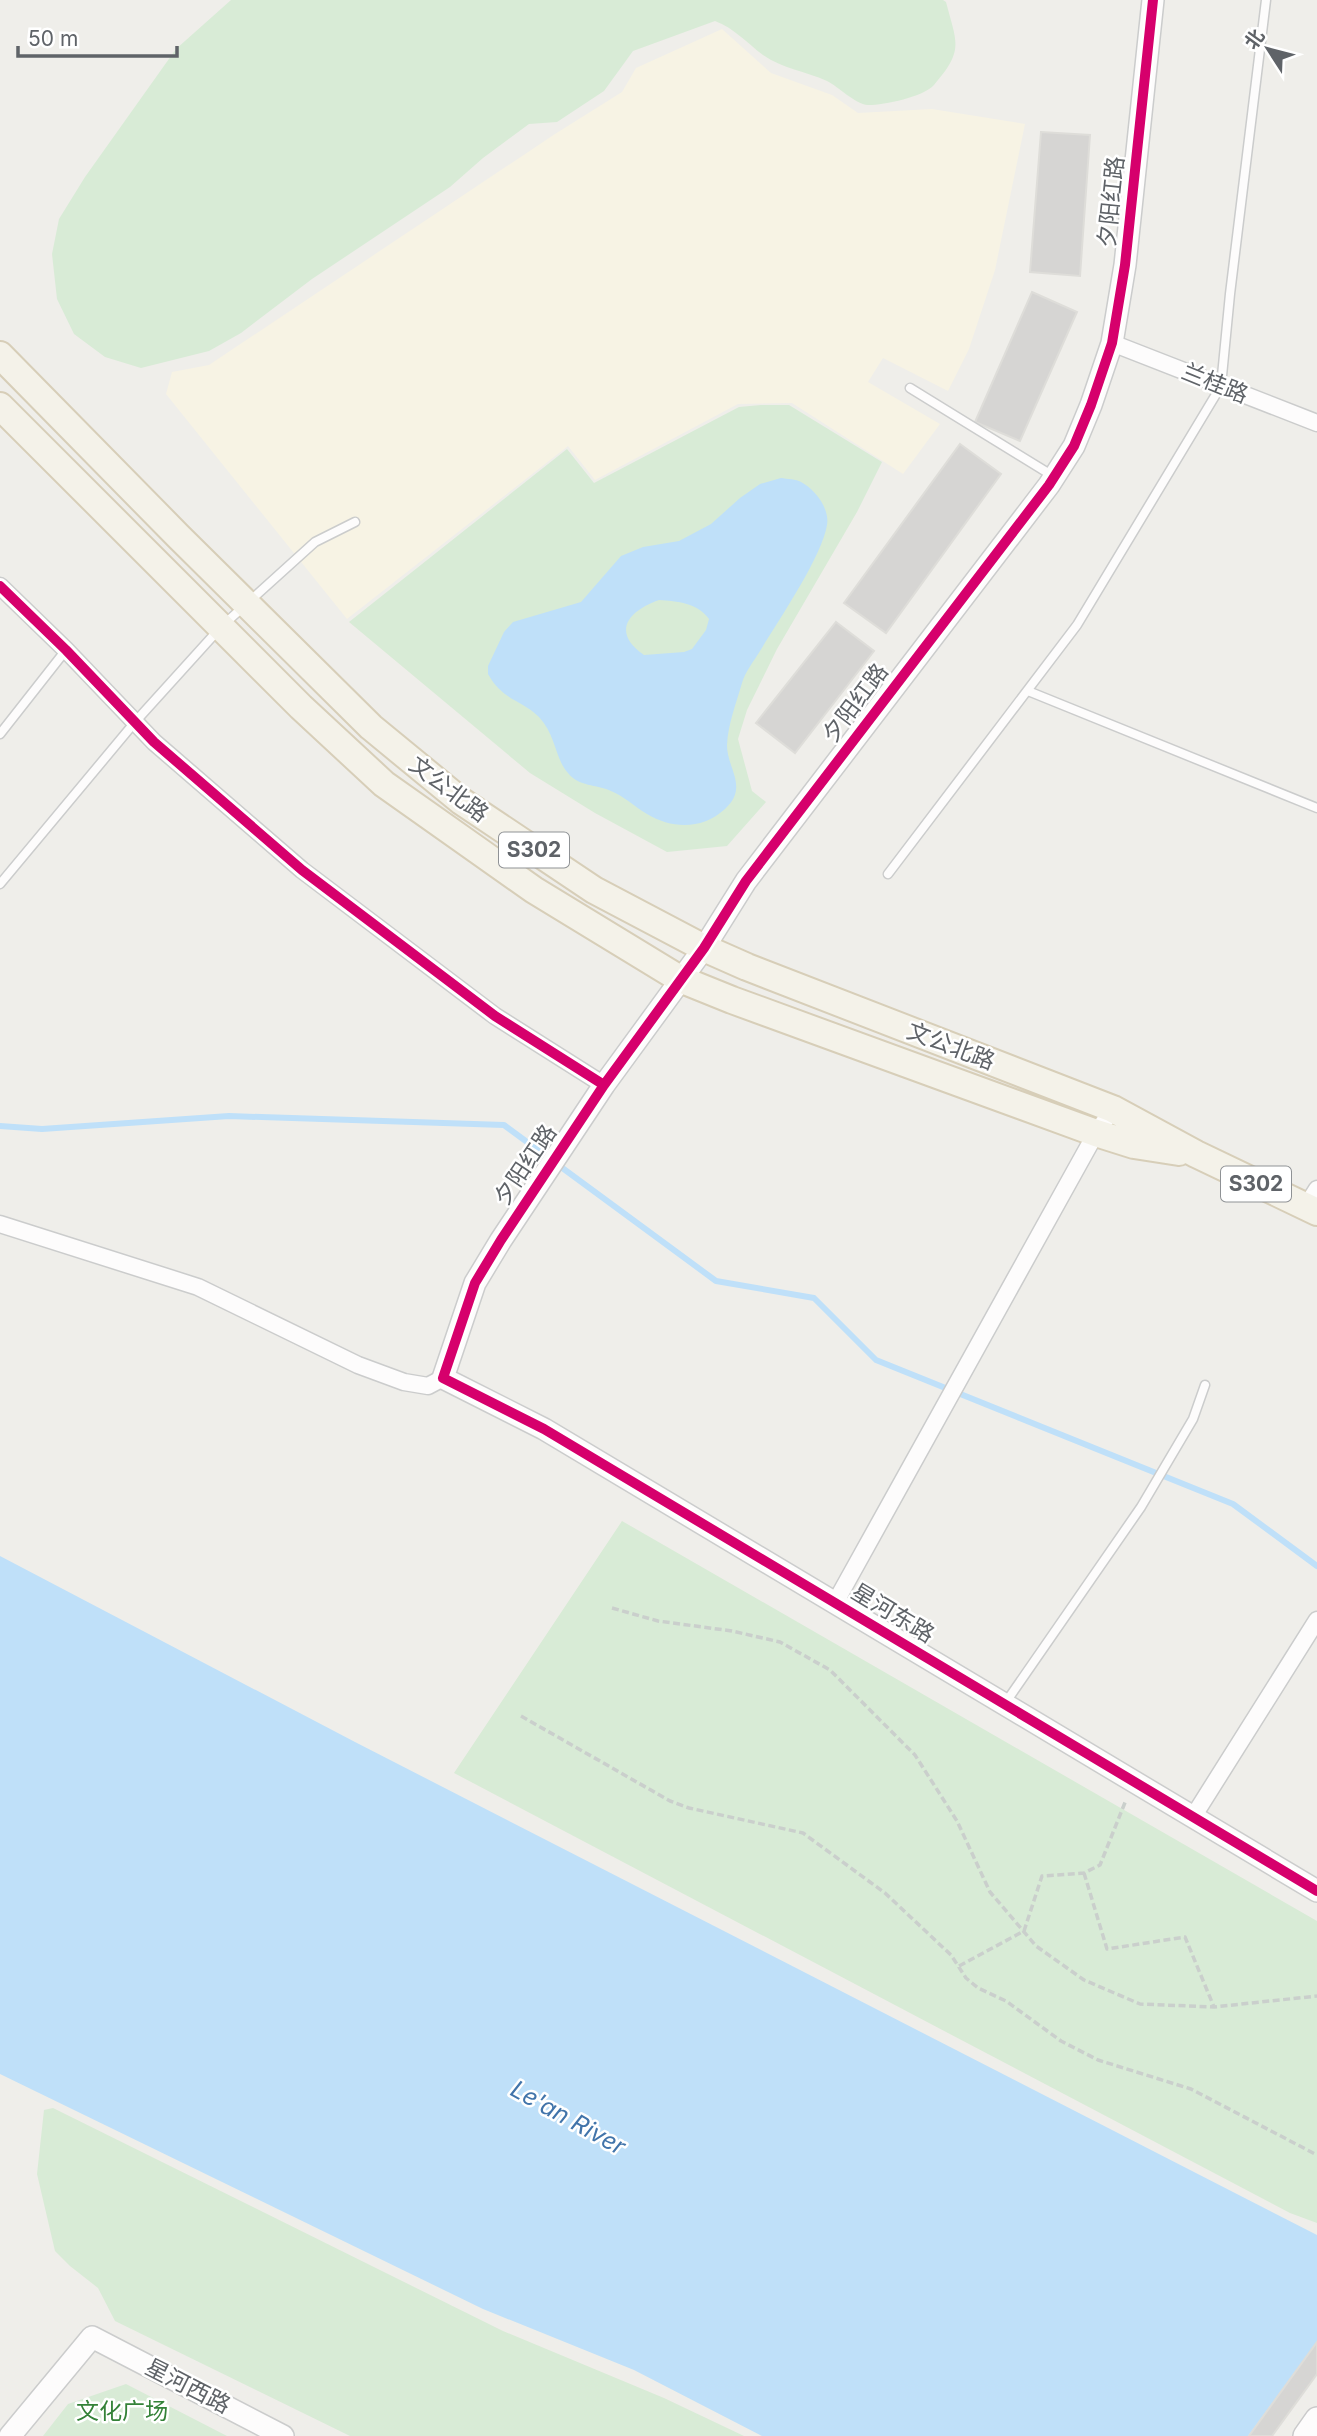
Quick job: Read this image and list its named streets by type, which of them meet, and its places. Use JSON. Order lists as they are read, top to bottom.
{
  "streets": {
    "main road": ["文公北路", "S302"],
    "street": [
      "夕阳红路",
      "兰桂路",
      "星河东路",
      "星河西路"
    ]
  },
  "crossings": [
    ["夕阳红路", "兰桂路"],
    ["夕阳红路", "文公北路"],
    ["夕阳红路", "星河东路"]
  ],
  "water": ["Le'an River"],
  "parks": ["文化广场"],
  "scale_bar": "50 m",
  "north": "top left"
}
